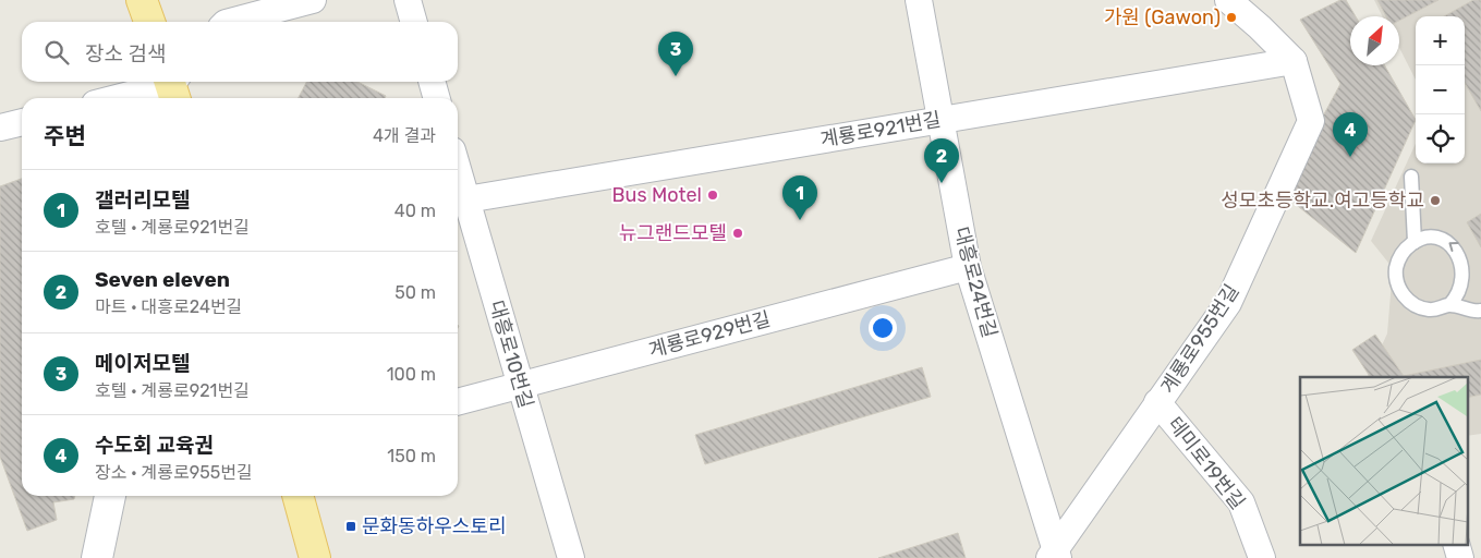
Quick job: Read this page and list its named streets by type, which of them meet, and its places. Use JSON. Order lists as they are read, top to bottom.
{
  "streets": {
    "street": [
      "계룡로921번길",
      "대흥로24번길",
      "계룡로929번길",
      "계룡로955번길",
      "대흥로10번길",
      "테미로19번길"
    ]
  },
  "crossings": [
    ["계룡로921번길", "대흥로24번길"],
    ["계룡로921번길", "계룡로955번길"],
    ["계룡로921번길", "대흥로10번길"],
    ["대흥로24번길", "계룡로929번길"],
    ["대흥로24번길", "계룡로955번길"],
    ["계룡로929번길", "대흥로10번길"],
    ["계룡로955번길", "테미로19번길"]
  ],
  "places": {
    "other": [
      "가원 (Gawon)",
      "Bus Motel",
      "성모초등학교.여고등학교",
      "뉴그랜드모텔"
    ],
    "transit": ["문화동하우스토리"]
  },
  "north": "top right",
  "page": {
    "map_buttons": ["+", "−"],
    "search": "장소 검색",
    "pins": [
      "3",
      "4",
      "2",
      "1"
    ],
    "heading": ["주변", "4개 결과"],
    "list": [
      {
        "mark": "1",
        "name": "갤러리모텔",
        "note": "호텔 · 계룡로921번길",
        "value": "40 m"
      },
      {
        "mark": "2",
        "name": "Seven eleven",
        "note": "마트 · 대흥로24번길",
        "value": "50 m"
      },
      {
        "mark": "3",
        "name": "메이저모텔",
        "note": "호텔 · 계룡로921번길",
        "value": "100 m"
      },
      {
        "mark": "4",
        "name": "수도회 교육권",
        "note": "장소 · 계룡로955번길",
        "value": "150 m"
      }
    ]
  }
}
